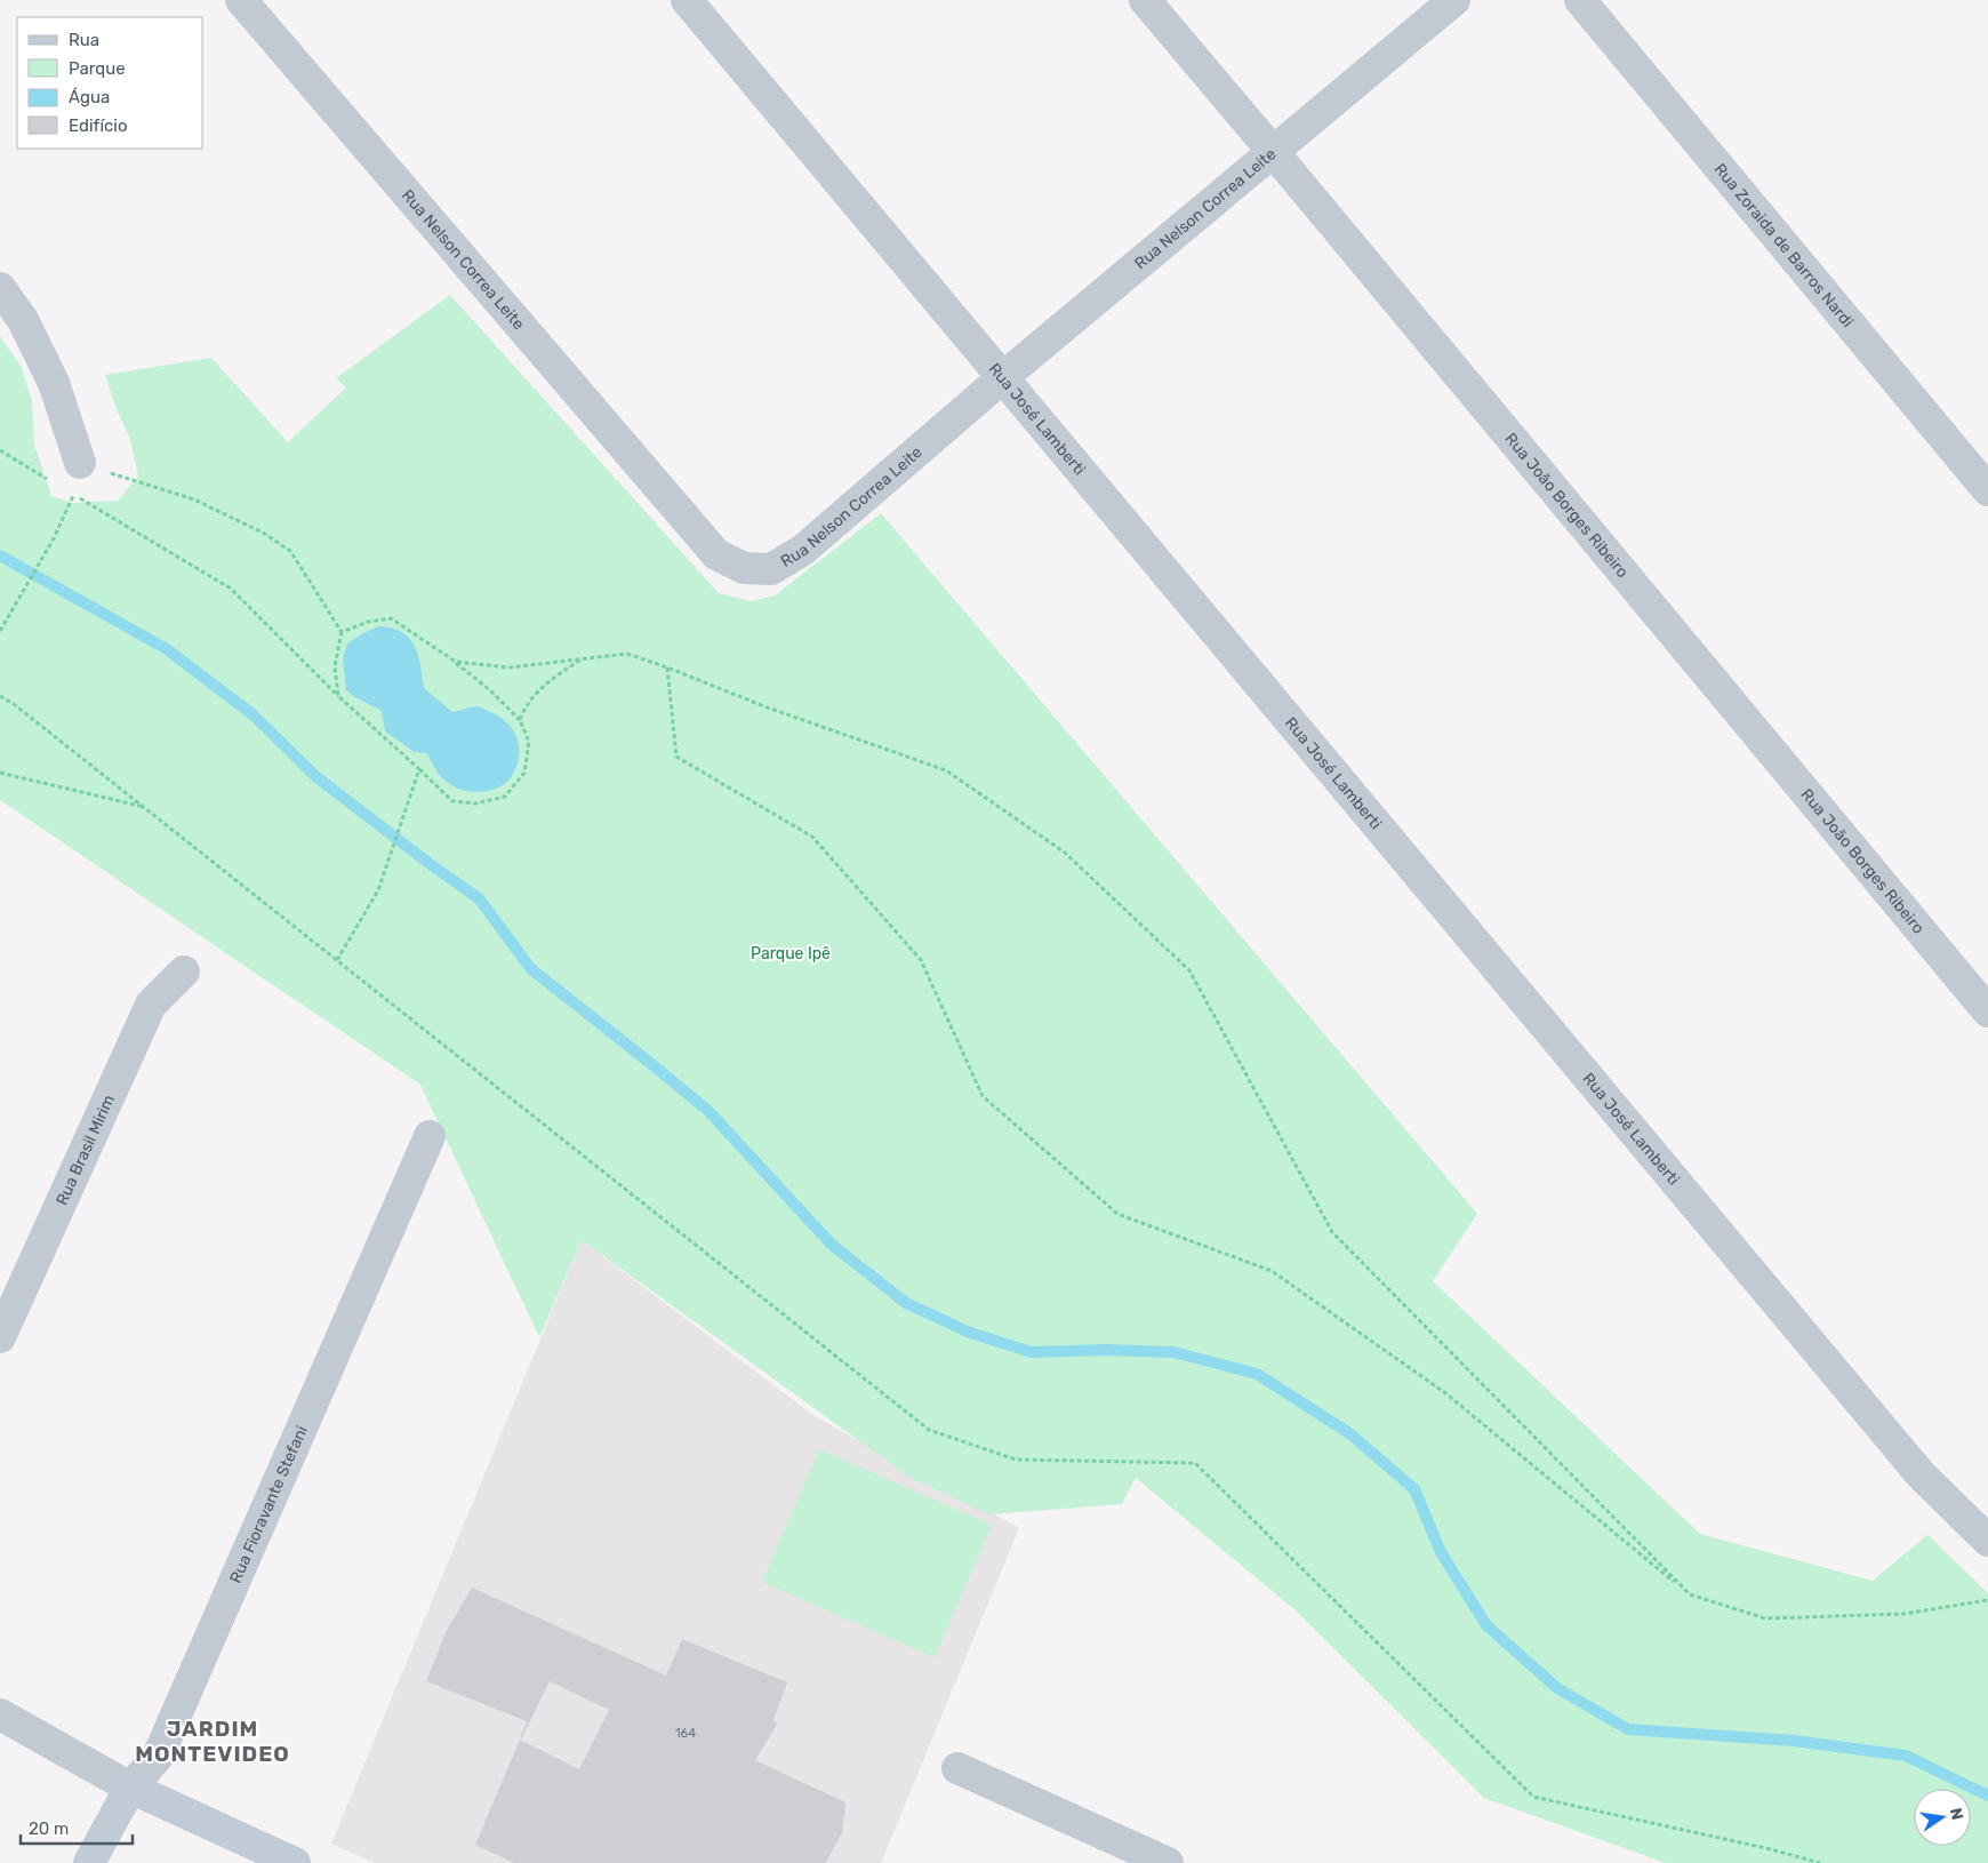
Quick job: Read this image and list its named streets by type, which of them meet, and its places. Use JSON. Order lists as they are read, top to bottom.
{
  "streets": {
    "street": [
      "Rua Nelson Correa Leite",
      "Rua Zoraida de Barros Nardi",
      "Rua José Lamberti",
      "Rua João Borges Ribeiro",
      "Rua Brasil Mirim",
      "Rua Fioravante Stefani"
    ]
  },
  "crossings": [
    ["Rua Nelson Correa Leite", "Rua José Lamberti"],
    ["Rua Nelson Correa Leite", "Rua João Borges Ribeiro"]
  ],
  "districts": ["JARDIM MONTEVIDEO"],
  "parks": ["Parque Ipê"],
  "house_numbers": ["164"],
  "legend": [
    "Rua",
    "Parque",
    "Água",
    "Edifício"
  ],
  "scale_bar": "20 m",
  "north": "right"
}
